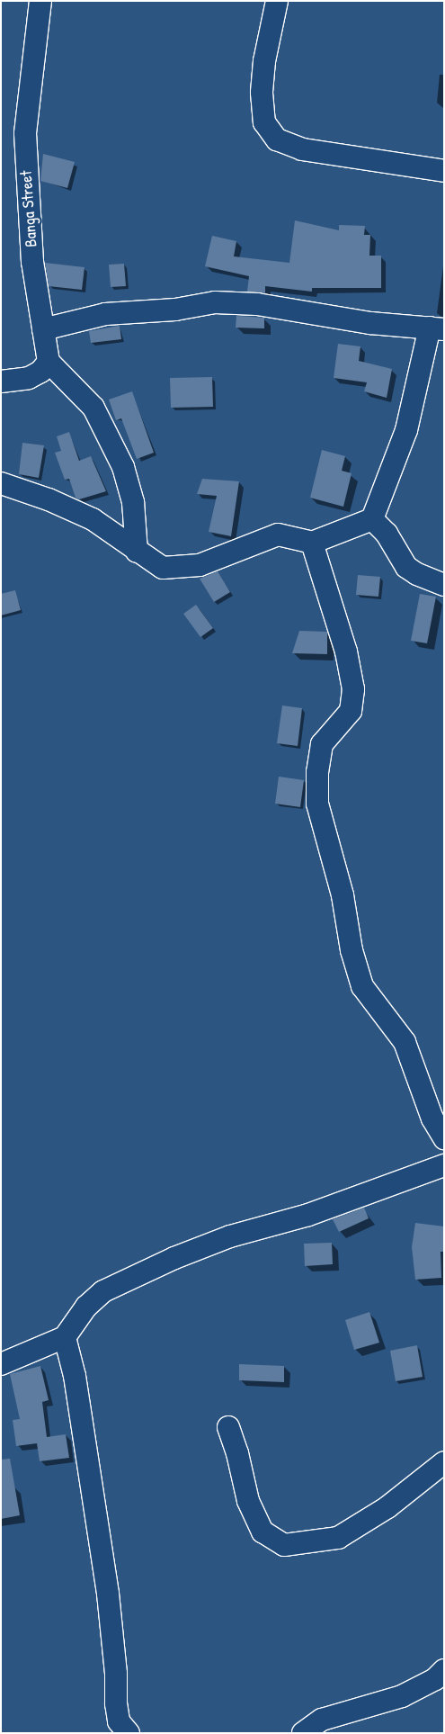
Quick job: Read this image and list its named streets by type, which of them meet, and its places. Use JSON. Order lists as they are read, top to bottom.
{
  "streets": {
    "street": ["Banga Street"]
  }
}
